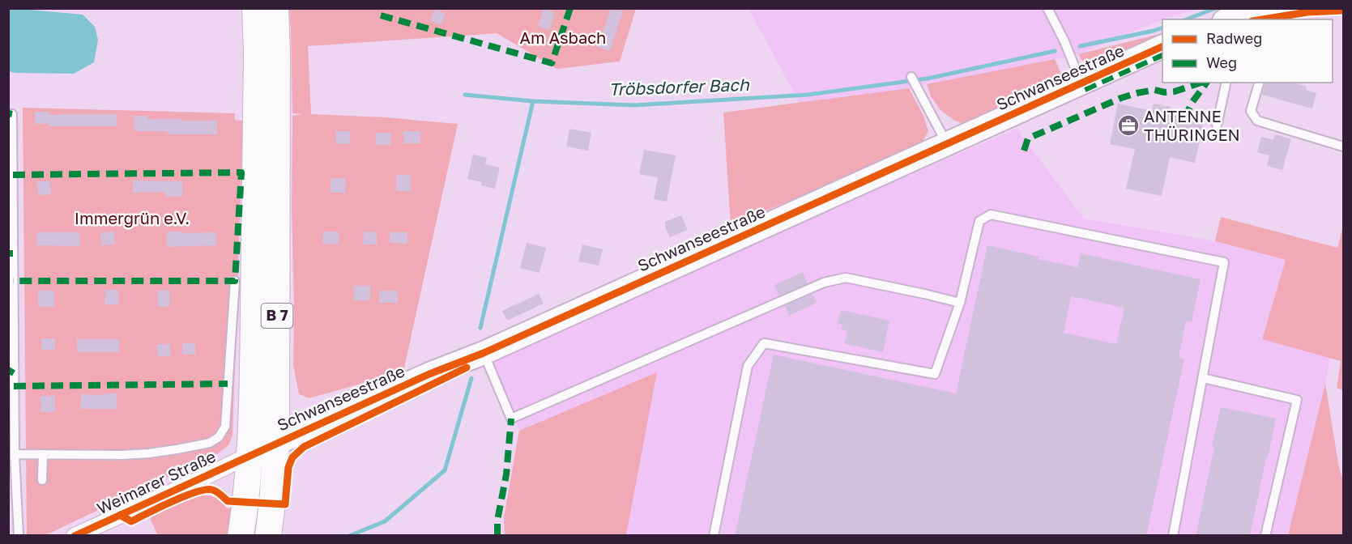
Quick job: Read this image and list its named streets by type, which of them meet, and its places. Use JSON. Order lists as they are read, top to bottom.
{
  "streets": {
    "main road": ["B 7"],
    "street": ["Schwanseestraße", "Weimarer Straße"]
  },
  "crossings": [
    ["Schwanseestraße", "B 7"],
    ["Schwanseestraße", "Weimarer Straße"],
    ["B 7", "Weimarer Straße"]
  ],
  "water": ["Tröbsdorfer Bach"],
  "parks": ["Am Asbach", "Immergrün e.V."],
  "places": {
    "office": ["ANTENNE THÜRINGEN"]
  },
  "legend": ["Radweg", "Weg"]
}
